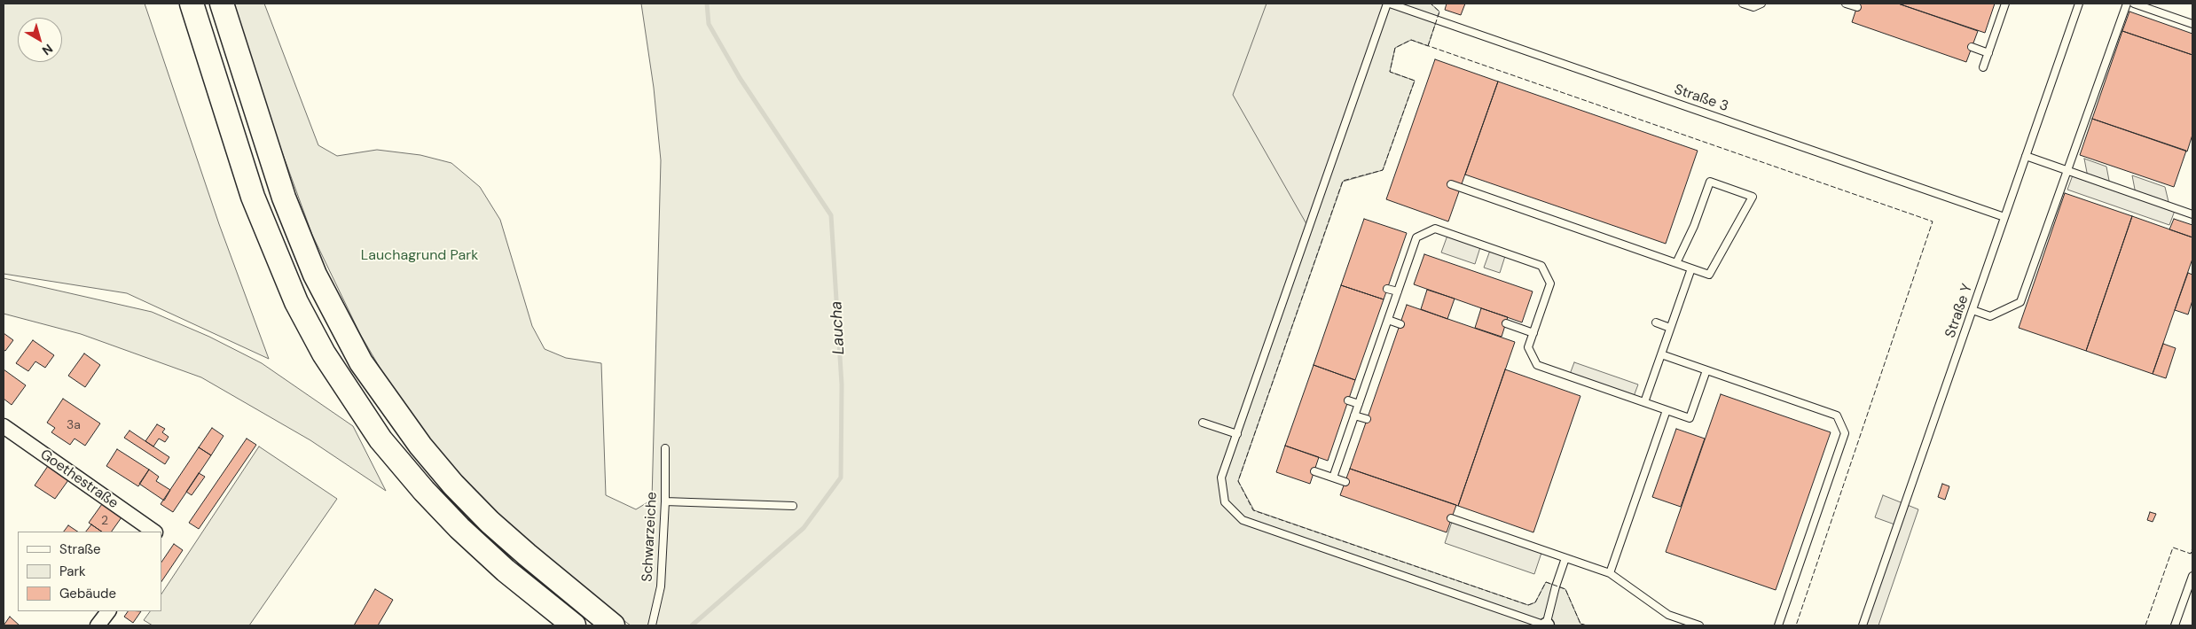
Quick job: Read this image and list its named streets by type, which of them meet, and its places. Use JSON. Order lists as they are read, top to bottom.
{
  "streets": {
    "street": ["Goethestraße"],
    "lane": ["Straße 3", "Straße Y", "Schwarzeiche"]
  },
  "crossings": [
    ["Straße 3", "Straße Y"]
  ],
  "water": ["Laucha"],
  "parks": ["Lauchagrund Park"],
  "house_numbers": ["3a", "2"],
  "legend": ["Straße", "Park", "Gebäude"],
  "north": "bottom right"
}
